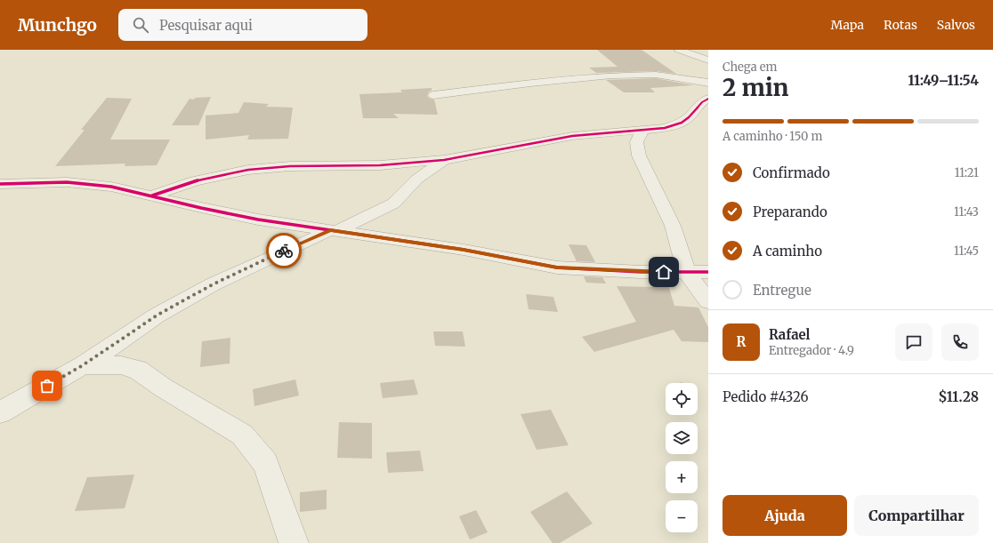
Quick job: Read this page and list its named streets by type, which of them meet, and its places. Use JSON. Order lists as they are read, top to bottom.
{
  "page": {
    "header": "Munchgo",
    "search": "Pesquisar aqui",
    "nav": ["Mapa", "Rotas", "Salvos"],
    "heading": ["2 min", "Chega em", "11:49–11:54"],
    "panel": [
      "Rafael",
      "Entregador · 4.9",
      "Pedido #4326",
      "$11.28"
    ],
    "bar": "A caminho · 150 m",
    "list": [
      ["Confirmado", "11:21"],
      ["Preparando", "11:43"],
      ["A caminho", "11:45"],
      "Entregue"
    ],
    "round": "R",
    "map_buttons": ["+", "−"],
    "buttons": ["Ajuda", "Compartilhar"]
  }
}
